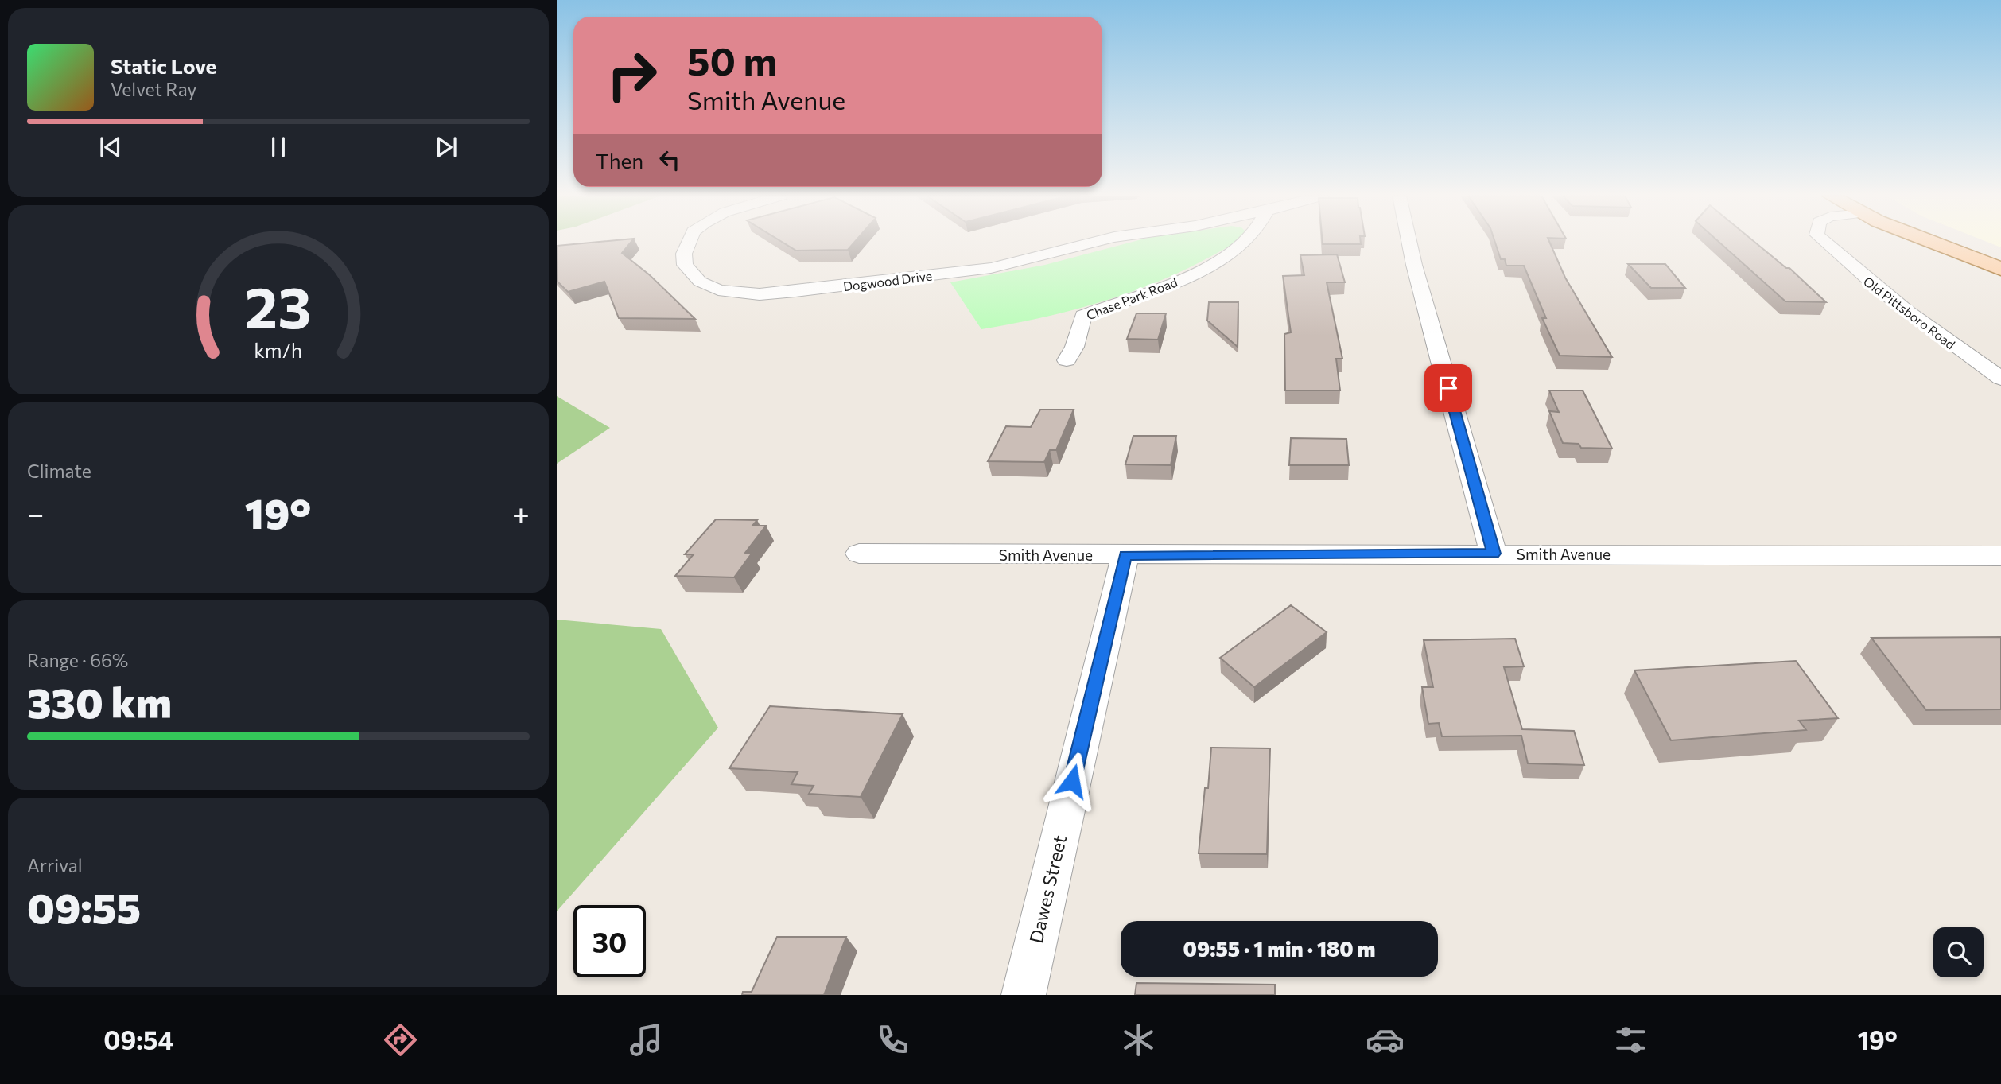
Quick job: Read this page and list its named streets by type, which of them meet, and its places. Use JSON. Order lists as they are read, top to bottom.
{
  "streets": {
    "street": [
      "Dogwood Drive",
      "Chase Park Road",
      "Old Pittsboro Road",
      "Smith Avenue",
      "Dawes Street"
    ]
  },
  "crossings": [
    ["Smith Avenue", "Dawes Street"]
  ],
  "page": {
    "turn": ["50 m", "Smith Avenue"],
    "song": ["Static Love", "Velvet Ray"],
    "then": "Then",
    "tile": [
      "Climate",
      ["Range · 66%", "330 km"],
      ["Arrival", "09:55"]
    ],
    "heat": ["−", "19°", "+"],
    "limit": "30",
    "trip": "09:55 · 1 min · 180 m",
    "tabs": ["09:54", "19°"],
    "gauge": ["23", "km/h"]
  }
}
